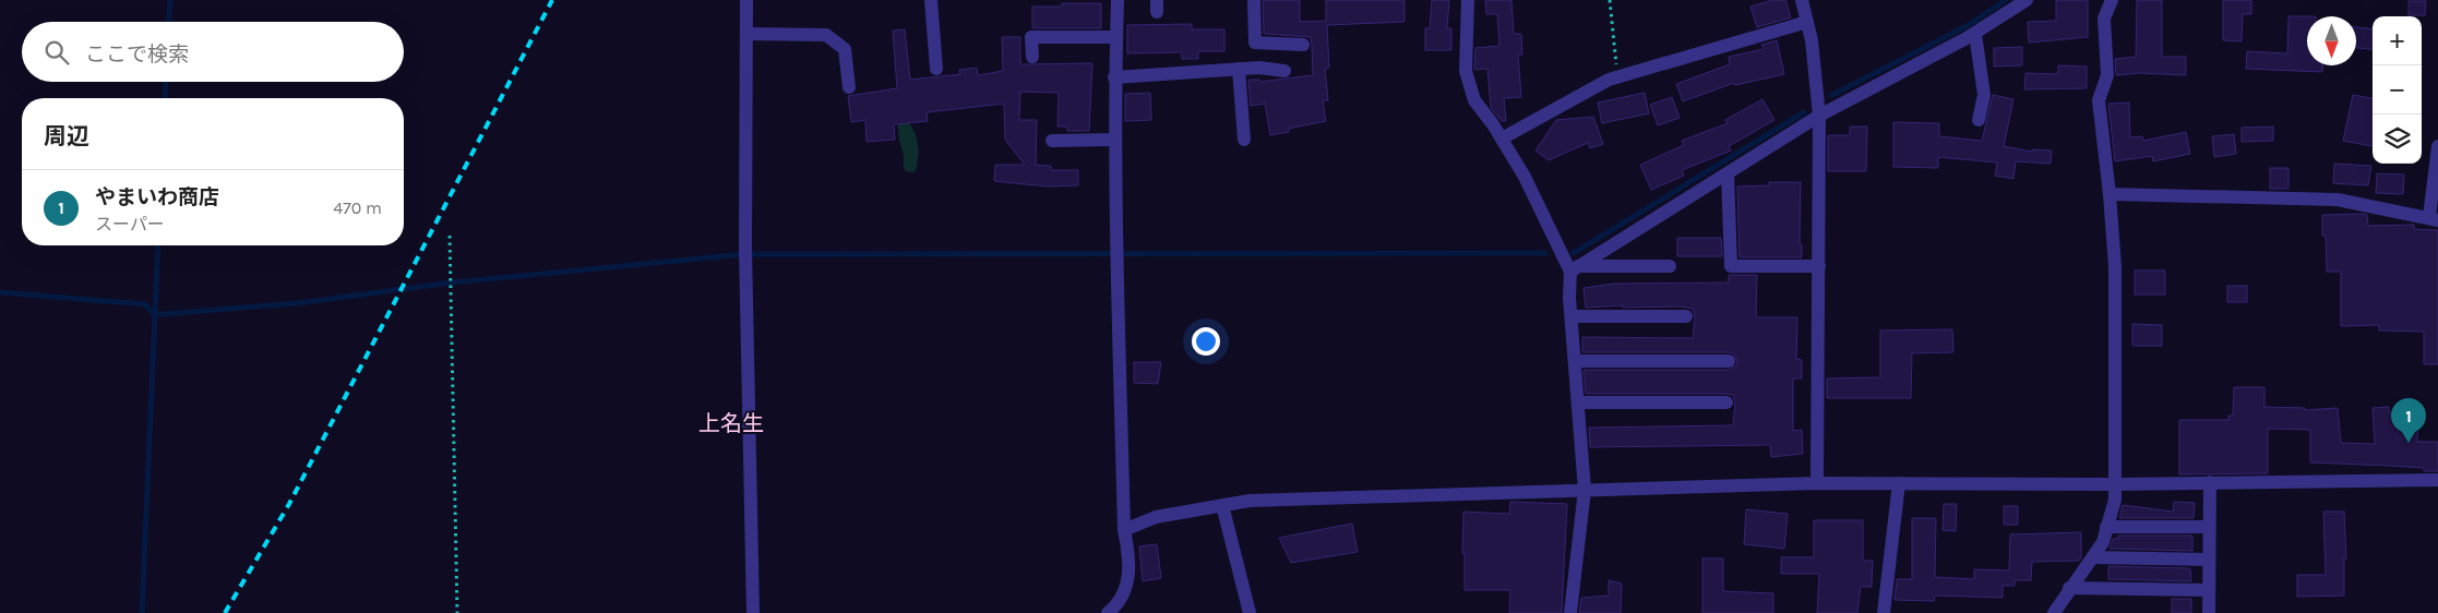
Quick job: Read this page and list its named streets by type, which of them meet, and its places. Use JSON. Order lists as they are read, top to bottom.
{
  "districts": ["上名生"],
  "north": "bottom",
  "page": {
    "map_buttons": ["+", "−"],
    "search": "ここで検索",
    "heading": "周辺",
    "list": [
      {
        "mark": "1",
        "name": "やまいわ商店",
        "note": "スーパー",
        "value": "470 m"
      }
    ],
    "pins": "1"
  }
}
